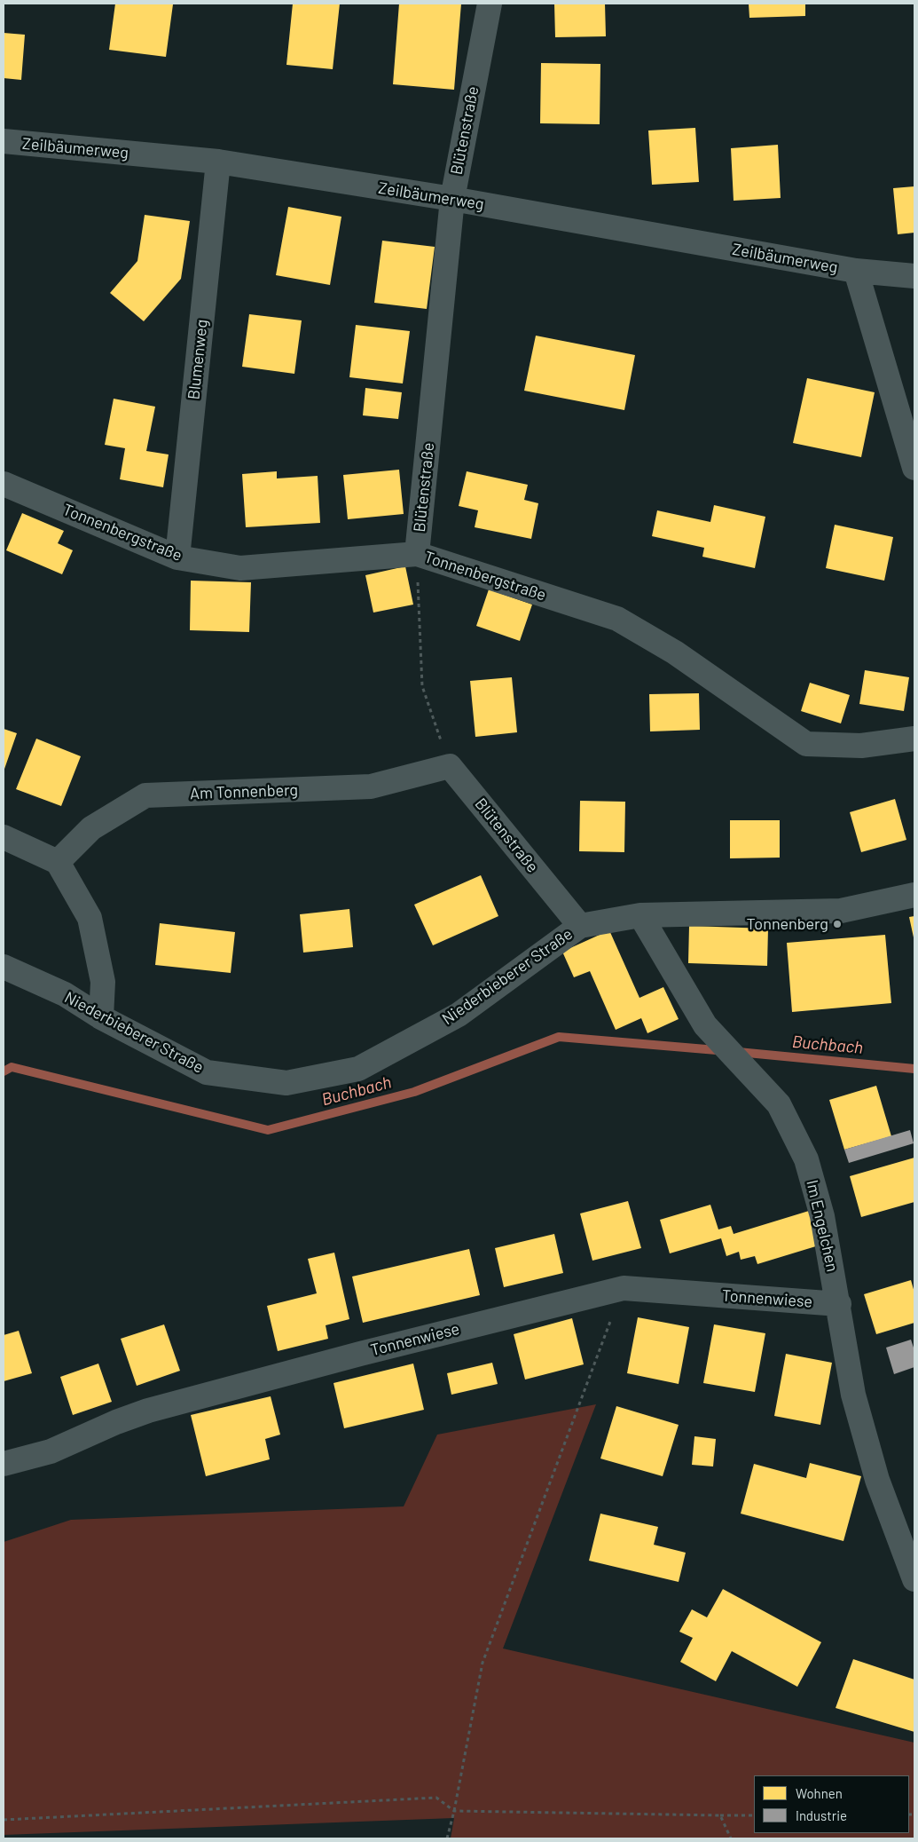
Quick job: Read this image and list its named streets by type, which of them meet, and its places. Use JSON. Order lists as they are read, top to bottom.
{
  "streets": {
    "street": [
      "Blütenstraße",
      "Zeilbäumerweg",
      "Blumenweg",
      "Tonnenbergstraße",
      "Am Tonnenberg",
      "Niederbieberer Straße",
      "Im Engelchen",
      "Tonnenwiese"
    ]
  },
  "crossings": [
    ["Blütenstraße", "Zeilbäumerweg"],
    ["Blütenstraße", "Tonnenbergstraße"],
    ["Blütenstraße", "Am Tonnenberg"],
    ["Blütenstraße", "Niederbieberer Straße"],
    ["Zeilbäumerweg", "Blumenweg"],
    ["Blumenweg", "Tonnenbergstraße"],
    ["Niederbieberer Straße", "Im Engelchen"],
    ["Im Engelchen", "Tonnenwiese"]
  ],
  "water": ["Buchbach"],
  "places": ["Tonnenberg"],
  "legend": ["Wohnen", "Industrie"]
}
